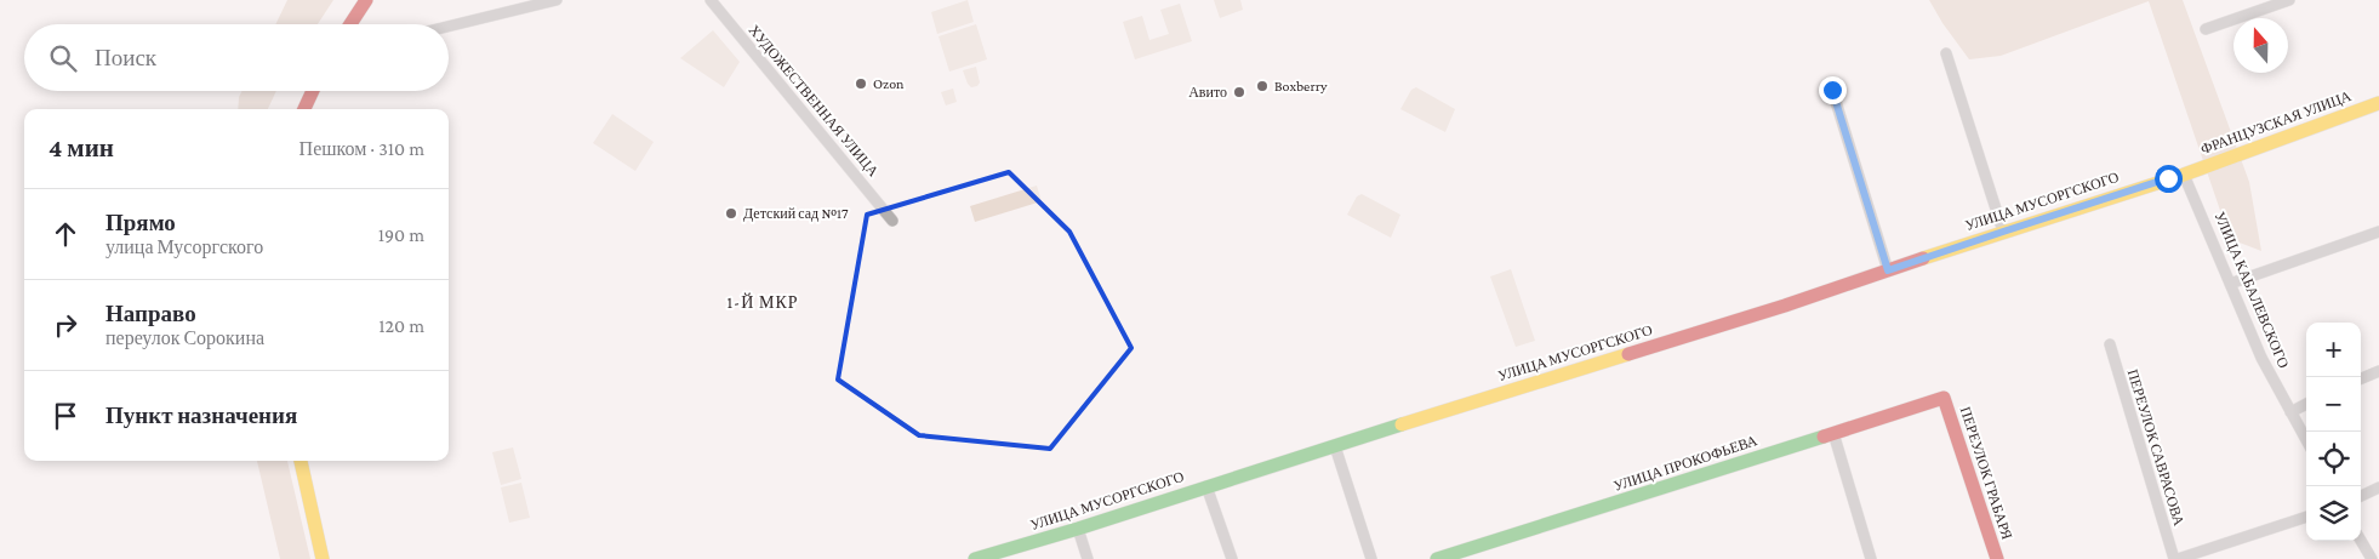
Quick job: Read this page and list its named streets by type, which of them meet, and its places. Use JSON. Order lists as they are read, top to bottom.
{
  "streets": {
    "street": [
      "ХУДОЖЕСТВЕННАЯ УЛИЦА",
      "ФРАНЦУЗСКАЯ УЛИЦА",
      "УЛИЦА МУСОРГСКОГО",
      "УЛИЦА КАБАЛЕВСКОГО",
      "ПЕРЕУЛОК САВРАСОВА",
      "УЛИЦА ПРОКОФЬЕВА",
      "ПЕРЕУЛОК ГРАБАРЯ"
    ]
  },
  "crossings": [
    ["ФРАНЦУЗСКАЯ УЛИЦА", "УЛИЦА МУСОРГСКОГО"],
    ["ФРАНЦУЗСКАЯ УЛИЦА", "УЛИЦА КАБАЛЕВСКОГО"],
    ["УЛИЦА МУСОРГСКОГО", "УЛИЦА КАБАЛЕВСКОГО"],
    ["УЛИЦА ПРОКОФЬЕВА", "ПЕРЕУЛОК ГРАБАРЯ"]
  ],
  "districts": ["1-Й МКР"],
  "places": [
    "Ozon",
    "Boxberry",
    "Авито",
    "Детский сад №17"
  ],
  "north": "top",
  "page": {
    "search": "Поиск",
    "heading": ["4 мин", "Пешком · 310 m"],
    "list": [
      ["Прямо", "улица Мусоргского", "190 m"],
      ["Направо", "переулок Сорокина", "120 m"],
      "Пункт назначения"
    ],
    "map_buttons": ["+", "−"]
  }
}
